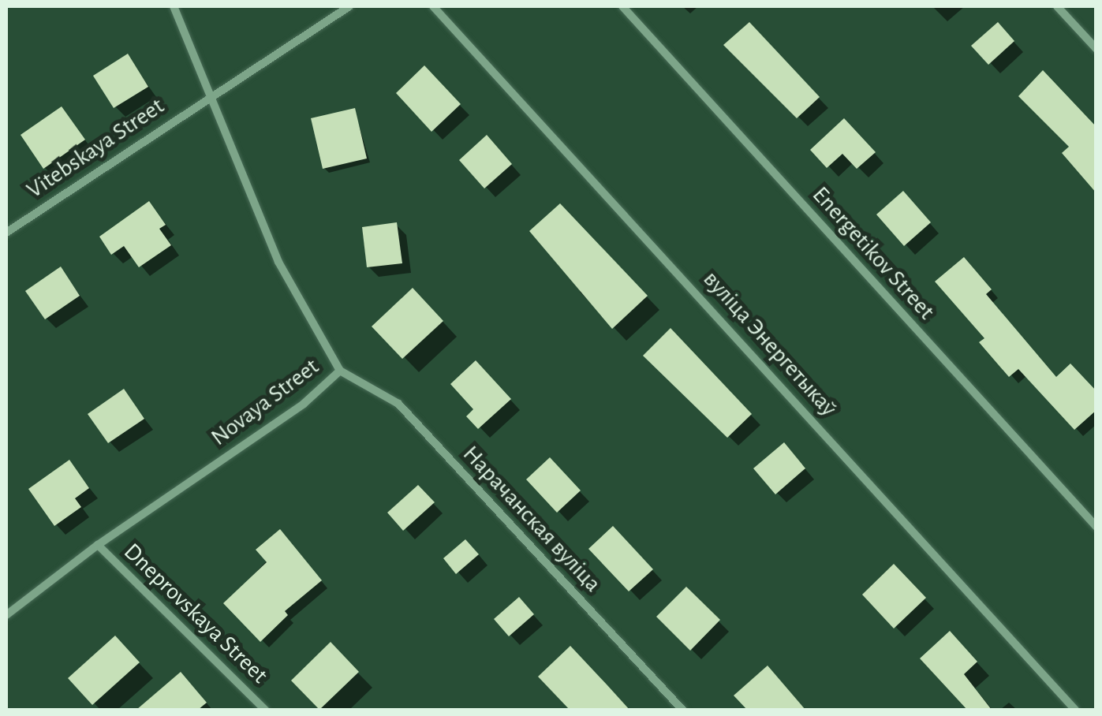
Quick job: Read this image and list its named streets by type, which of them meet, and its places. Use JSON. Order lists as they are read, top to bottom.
{
  "streets": {
    "street": [
      "Vitebskaya Street",
      "Energetikov Street",
      "вуліца Энергетыкаў",
      "Novaya Street",
      "Нарачанская вуліца",
      "Dneprovskaya Street"
    ]
  },
  "crossings": [
    ["Vitebskaya Street", "Novaya Street"],
    ["Novaya Street", "Нарачанская вуліца"],
    ["Novaya Street", "Dneprovskaya Street"]
  ]
}
